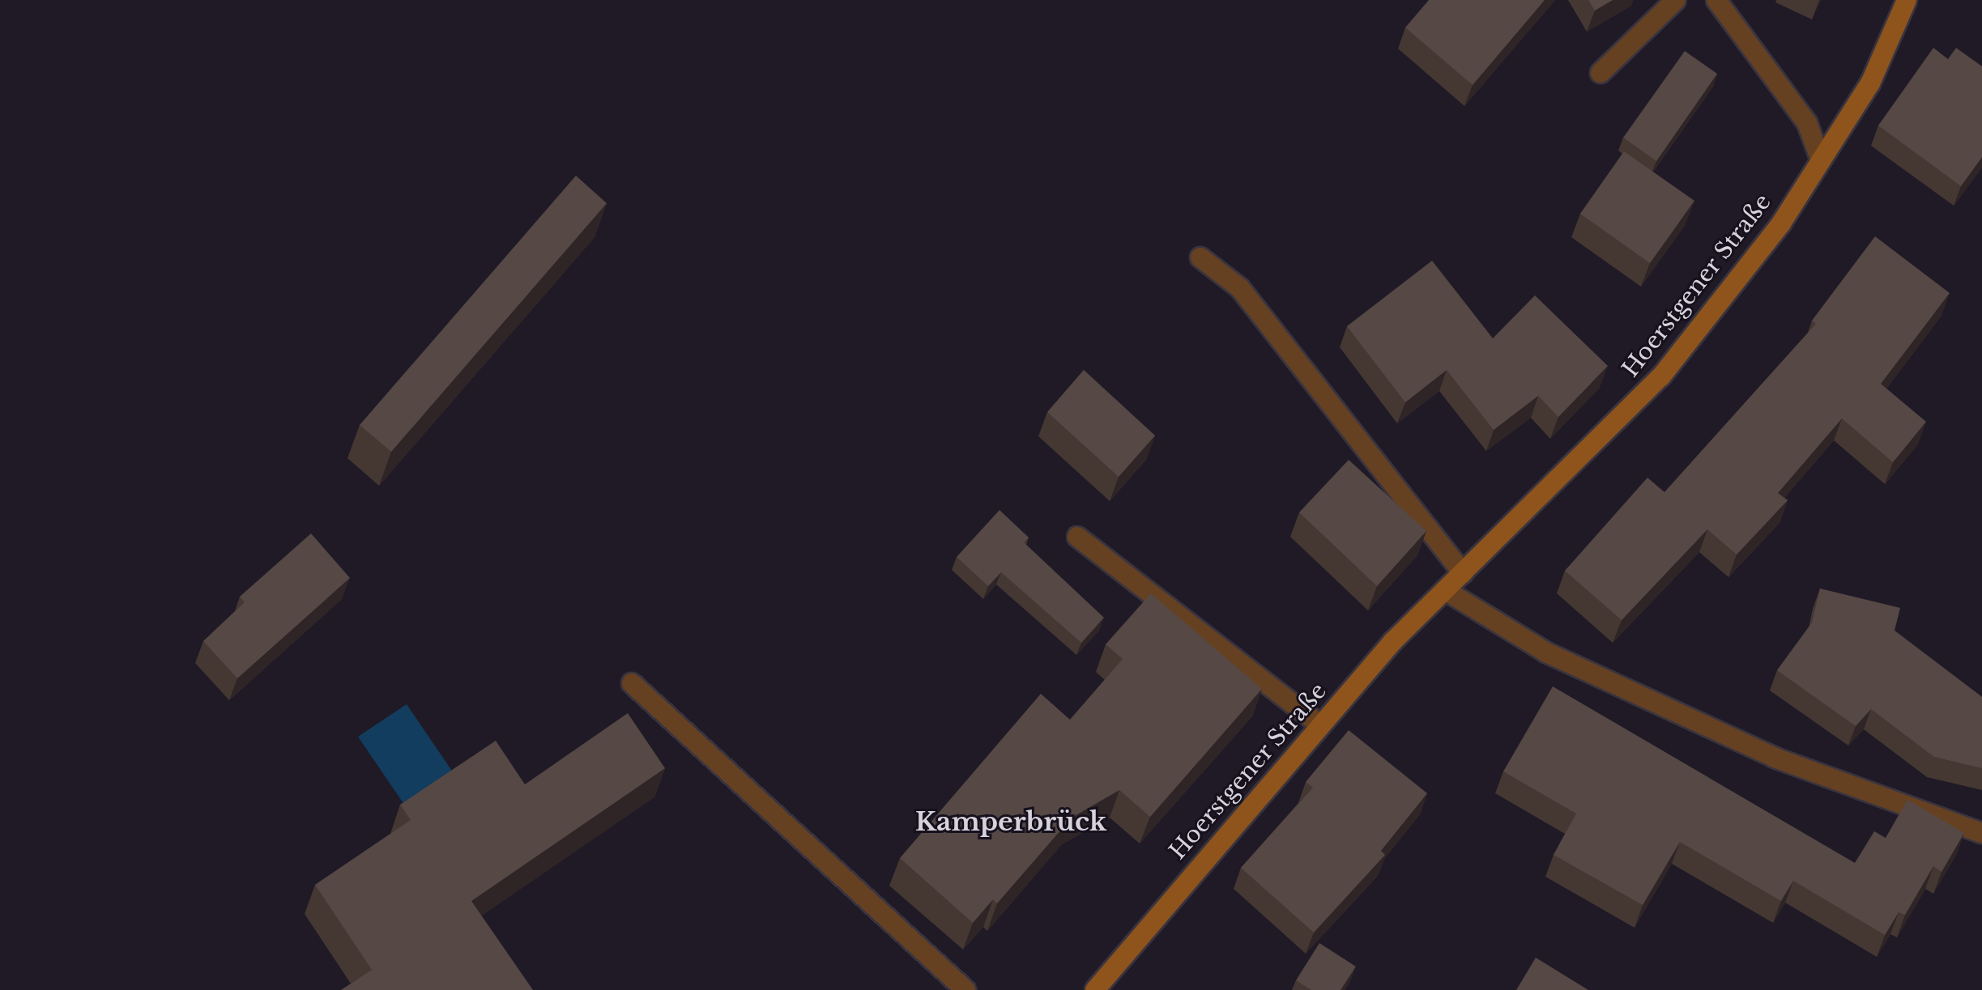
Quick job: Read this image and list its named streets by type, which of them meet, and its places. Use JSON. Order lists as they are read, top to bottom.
{
  "streets": {
    "main road": ["Hoerstgener Straße"]
  },
  "districts": ["Kamperbrück"]
}
